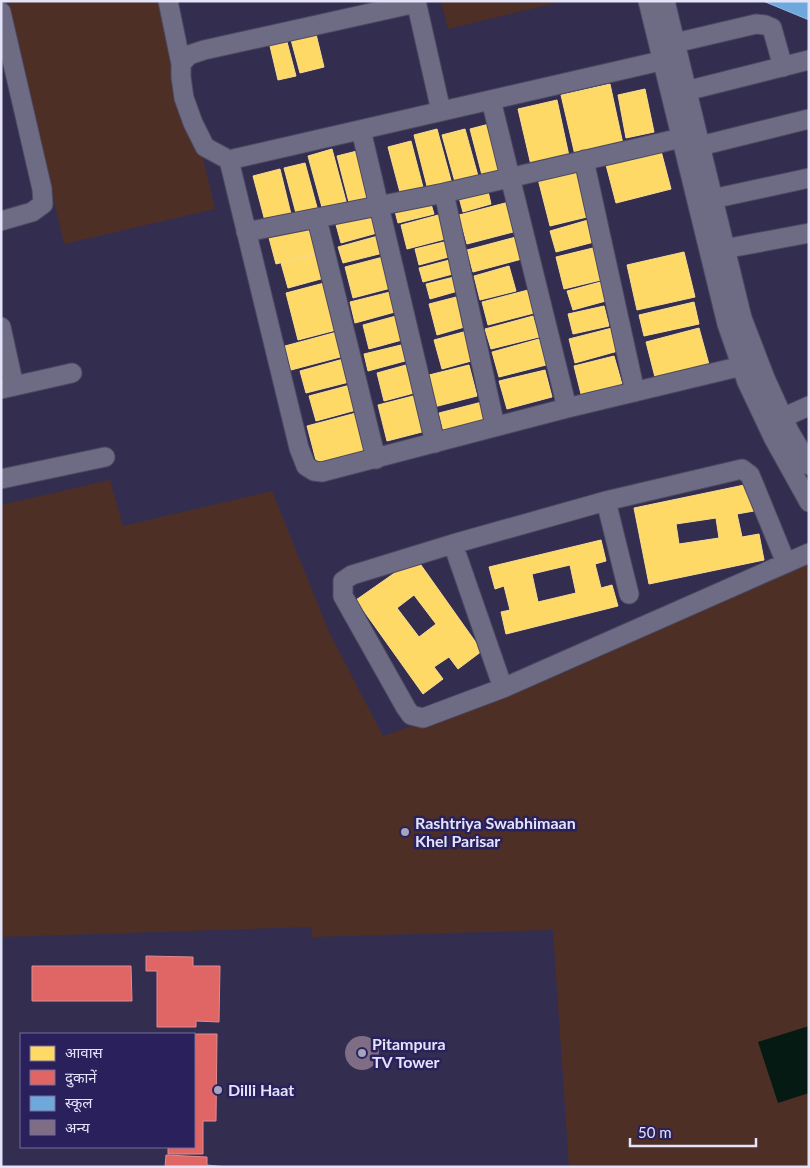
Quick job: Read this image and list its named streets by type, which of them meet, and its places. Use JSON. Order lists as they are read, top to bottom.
{
  "places": ["Rashtriya Swabhimaan Khel Parisar", "Pitampura TV Tower", "Dilli Haat"],
  "legend": [
    "आवास",
    "दुकानें",
    "स्कूल",
    "अन्य"
  ],
  "scale_bar": "50 m"
}
